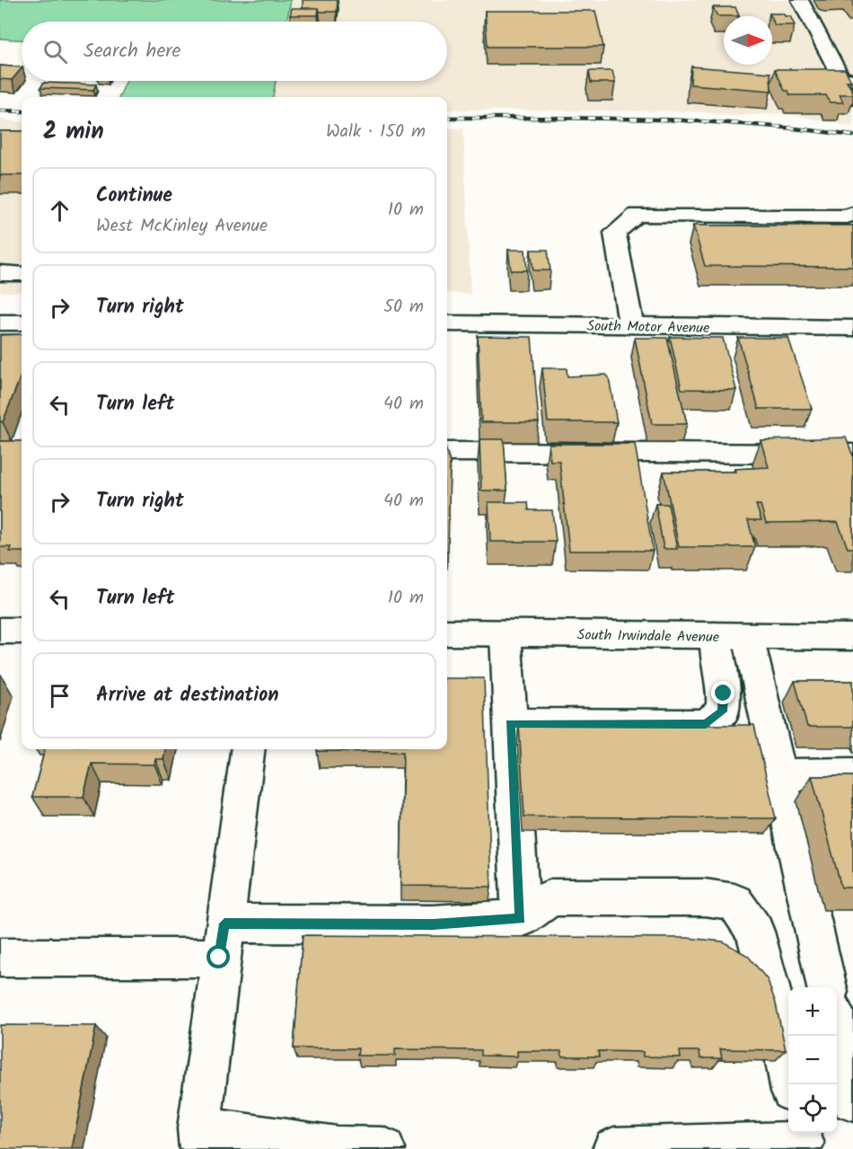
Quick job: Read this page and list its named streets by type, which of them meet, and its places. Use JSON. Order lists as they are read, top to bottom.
{
  "streets": {
    "street": ["South Motor Avenue", "South Irwindale Avenue"]
  },
  "north": "right",
  "page": {
    "search": "Search here",
    "heading": ["2 min", "Walk · 150 m"],
    "list": [
      ["Continue", "West McKinley Avenue", "10 m"],
      ["Turn right", "50 m"],
      ["Turn left", "40 m"],
      ["Turn right", "40 m"],
      ["Turn left", "10 m"],
      "Arrive at destination"
    ],
    "map_buttons": ["+", "−"]
  }
}
